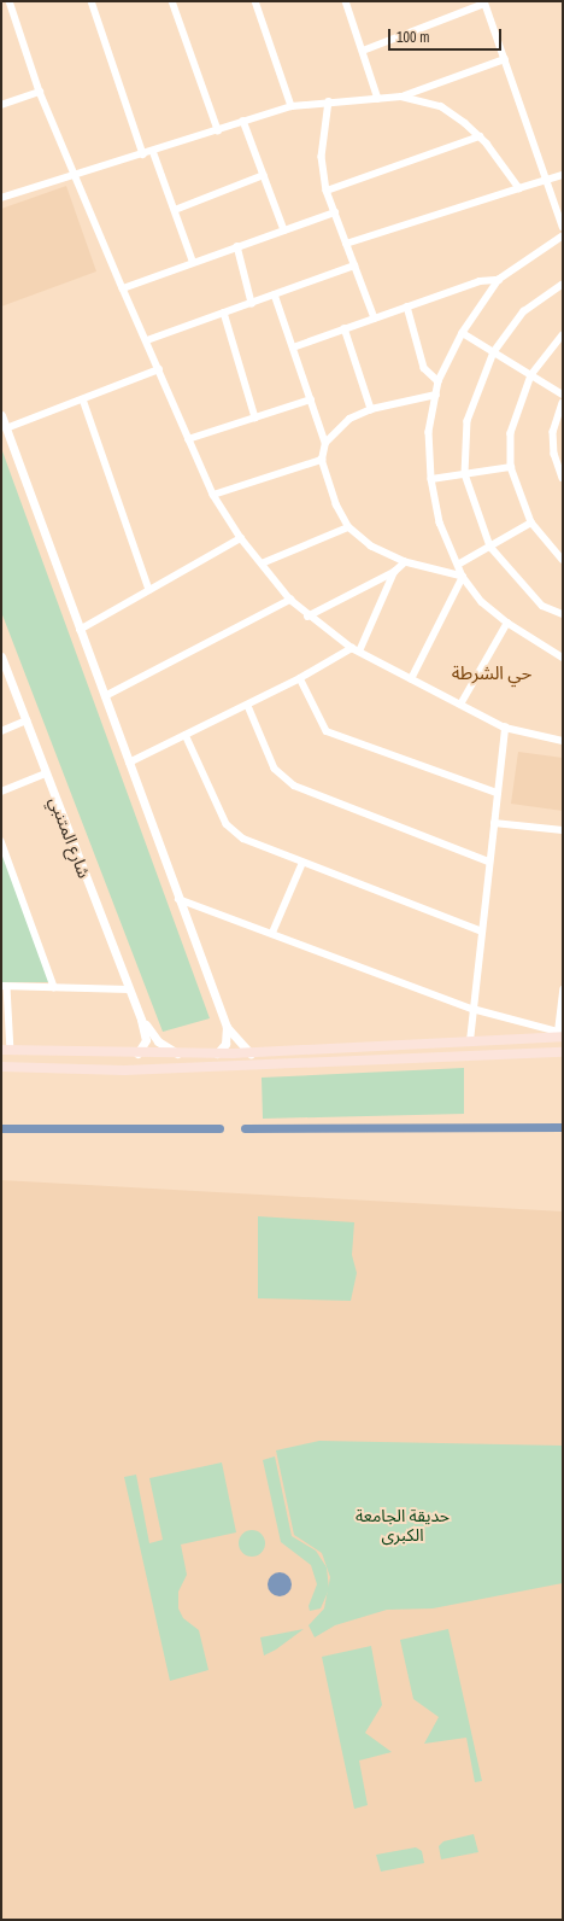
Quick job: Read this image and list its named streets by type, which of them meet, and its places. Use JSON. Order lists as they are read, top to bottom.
{
  "streets": {
    "street": ["شارع المتنبي"]
  },
  "districts": ["حي الشرطة"],
  "parks": ["حديقة الجامعة الكبرى"],
  "scale_bar": "100 m"
}
